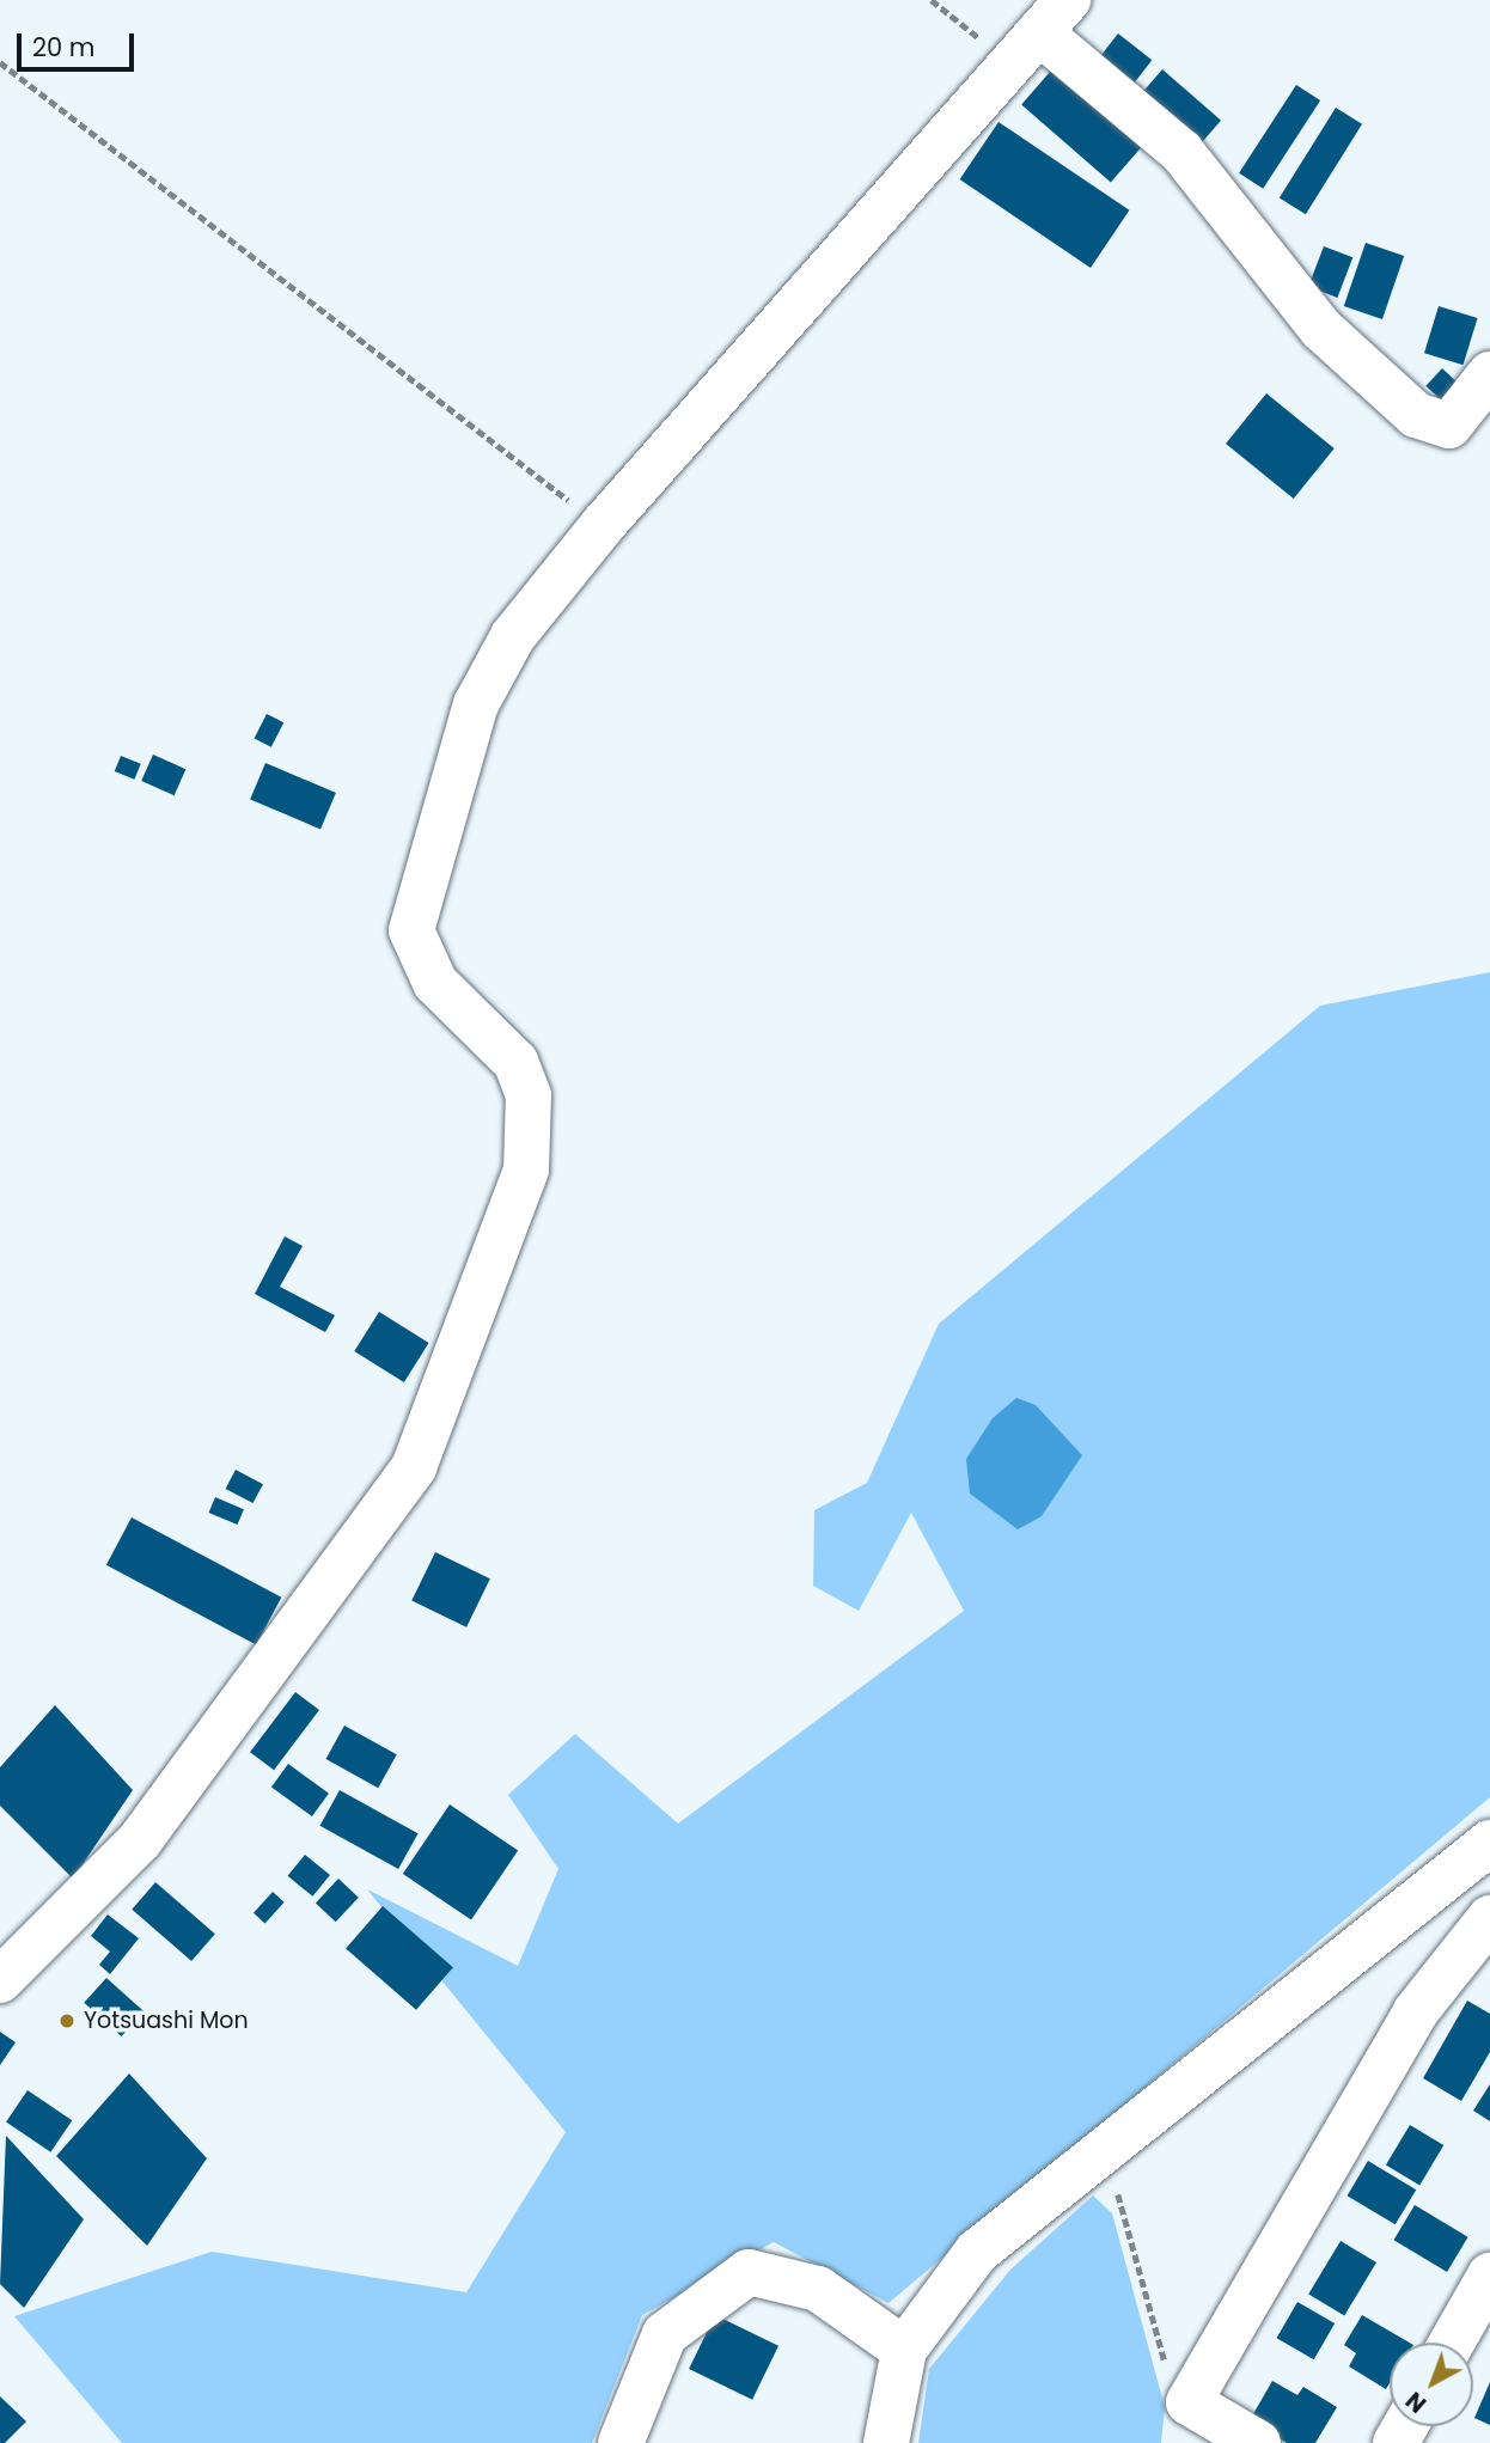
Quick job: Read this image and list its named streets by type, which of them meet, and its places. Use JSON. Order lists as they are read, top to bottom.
{
  "places": ["Yotsuashi Mon"],
  "scale_bar": "20 m",
  "north": "bottom left"
}
